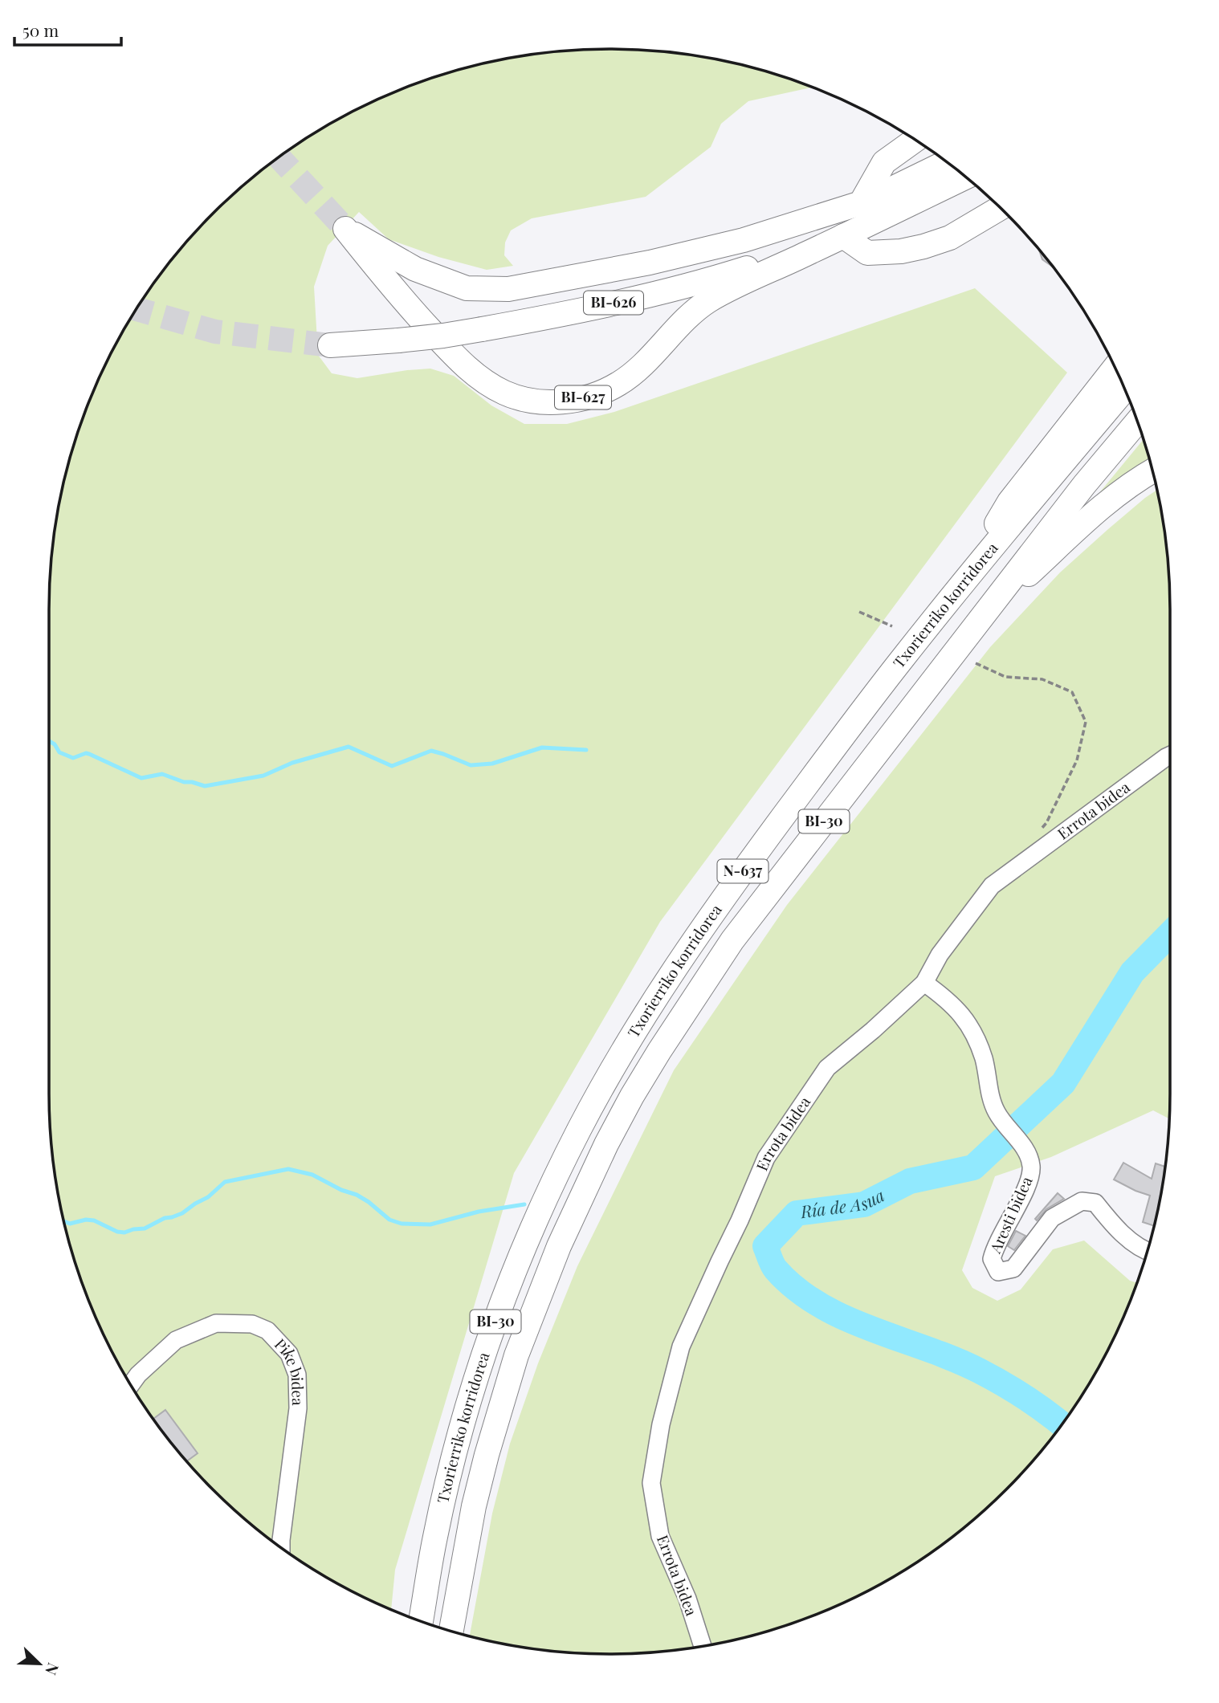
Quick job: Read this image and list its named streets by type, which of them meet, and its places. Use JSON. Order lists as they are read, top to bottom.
{
  "streets": {
    "highway": [
      "BI-626",
      "BI-627",
      "Txorierriko korridorea",
      "BI-30",
      "N-637"
    ],
    "street": ["Errota bidea", "Aresti bidea", "Pike bidea"]
  },
  "crossings": [
    ["BI-626", "BI-627"],
    ["Errota bidea", "Aresti bidea"]
  ],
  "water": ["Ría de Asua"],
  "scale_bar": "50 m",
  "north": "bottom right"
}
